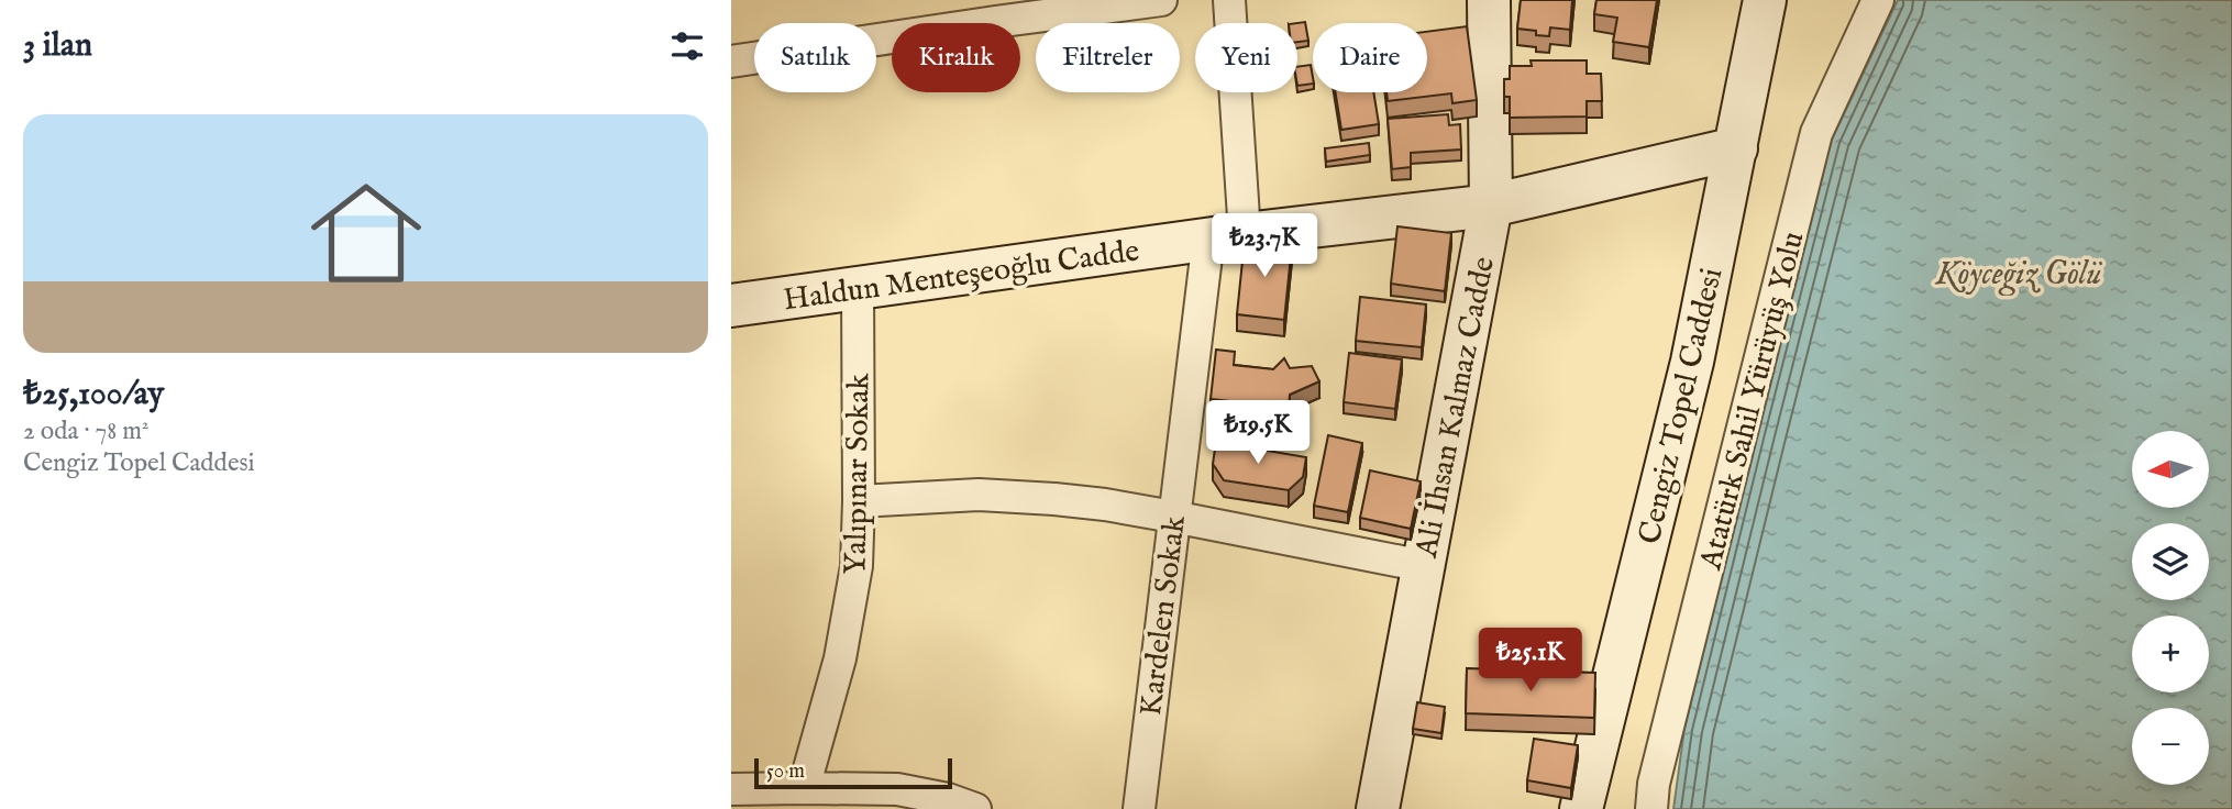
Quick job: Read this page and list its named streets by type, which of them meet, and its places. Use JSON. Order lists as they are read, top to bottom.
{
  "streets": {
    "street": [
      "Haldun Menteşeoğlu Cadde",
      "Atatürk Sahil Yürüyüş Yolu",
      "Cengiz Topel Caddesi",
      "Ali İhsan Kalmaz Cadde",
      "Yalıpınar Sokak",
      "Kardelen Sokak"
    ]
  },
  "crossings": [
    ["Haldun Menteşeoğlu Cadde", "Cengiz Topel Caddesi"],
    ["Haldun Menteşeoğlu Cadde", "Ali İhsan Kalmaz Cadde"],
    ["Haldun Menteşeoğlu Cadde", "Yalıpınar Sokak"],
    ["Haldun Menteşeoğlu Cadde", "Kardelen Sokak"]
  ],
  "water": ["Köyceğiz Gölü"],
  "scale_bar": "50 m",
  "north": "left",
  "page": {
    "heading": "3 ilan",
    "chip": [
      "Satılık",
      "Kiralık",
      "Filtreler",
      "Yeni",
      "Daire"
    ],
    "list": [
      {
        "name": "₺25,100/ay",
        "note": "2 oda · 78 m² · Cengiz Topel Caddesi"
      }
    ],
    "price": ["₺23.7K", "₺19.5K", "₺25.1K"],
    "map_buttons": ["+", "−"],
    "scale": "50 m"
  }
}
